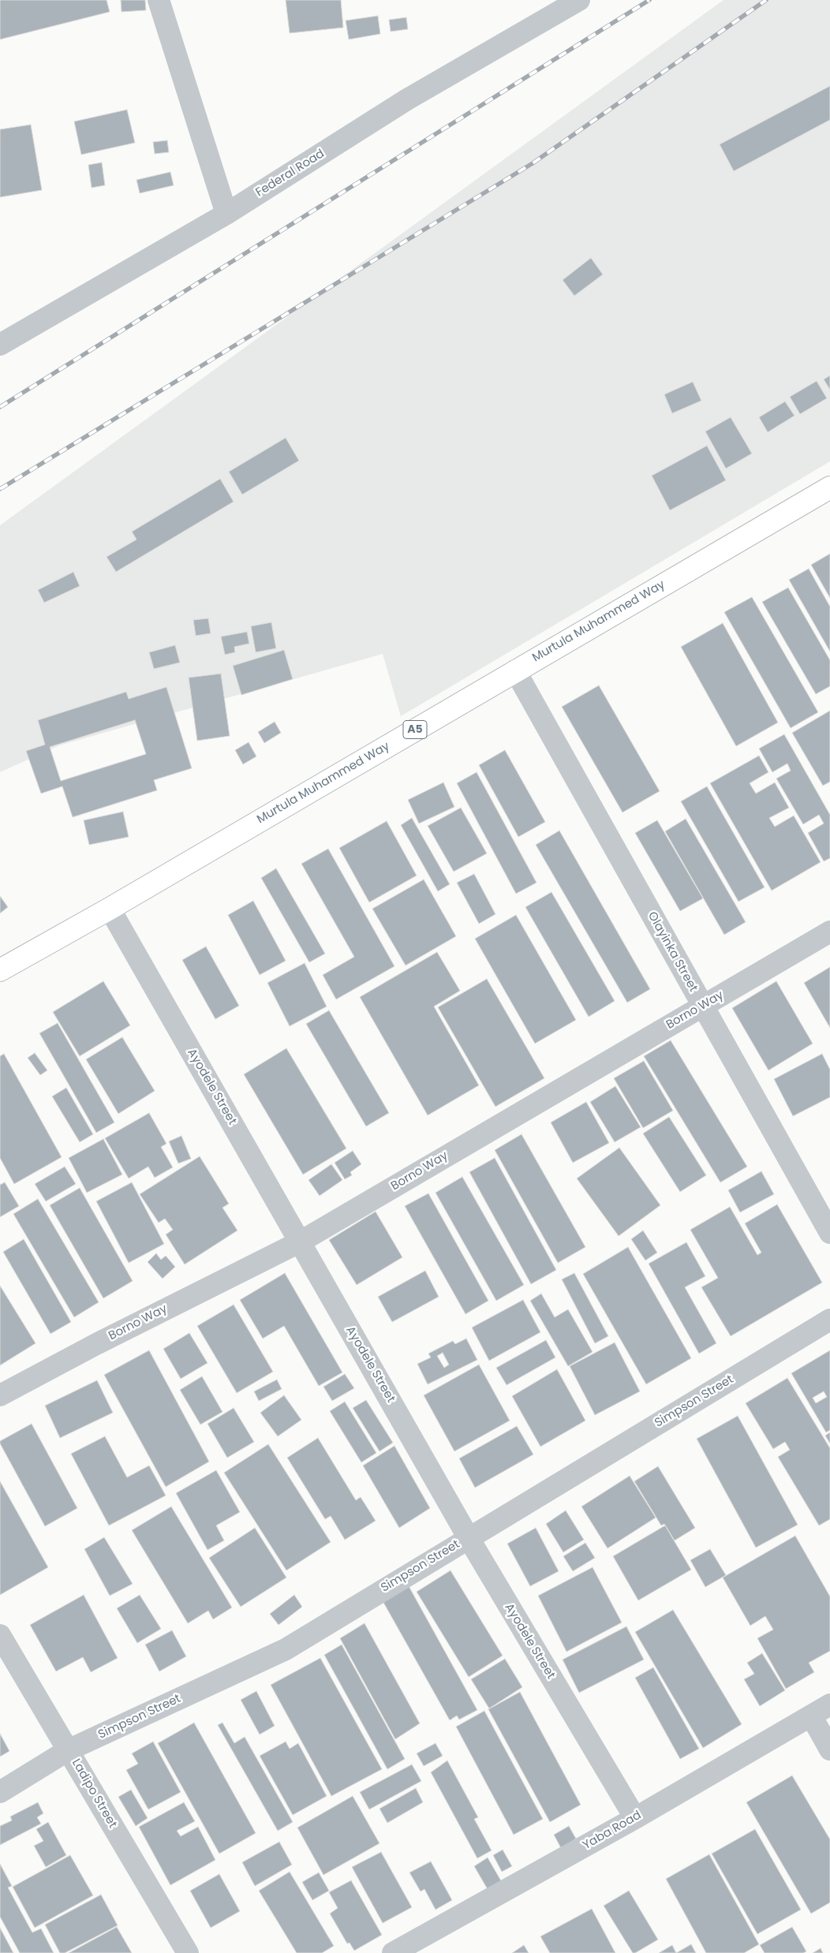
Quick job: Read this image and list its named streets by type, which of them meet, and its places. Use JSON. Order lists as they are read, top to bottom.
{
  "streets": {
    "main road": ["Murtula Muhammed Way", "A5"],
    "street": [
      "Federal Road",
      "Olayinka Street",
      "Borno Way",
      "Ayodele Street",
      "Simpson Street",
      "Ladipo Street",
      "Yaba Road"
    ]
  },
  "crossings": [
    ["Murtula Muhammed Way", "Olayinka Street"],
    ["Murtula Muhammed Way", "Ayodele Street"],
    ["Olayinka Street", "Borno Way"],
    ["Borno Way", "Ayodele Street"],
    ["Ayodele Street", "Simpson Street"],
    ["Ayodele Street", "Yaba Road"],
    ["Simpson Street", "Ladipo Street"]
  ]
}
